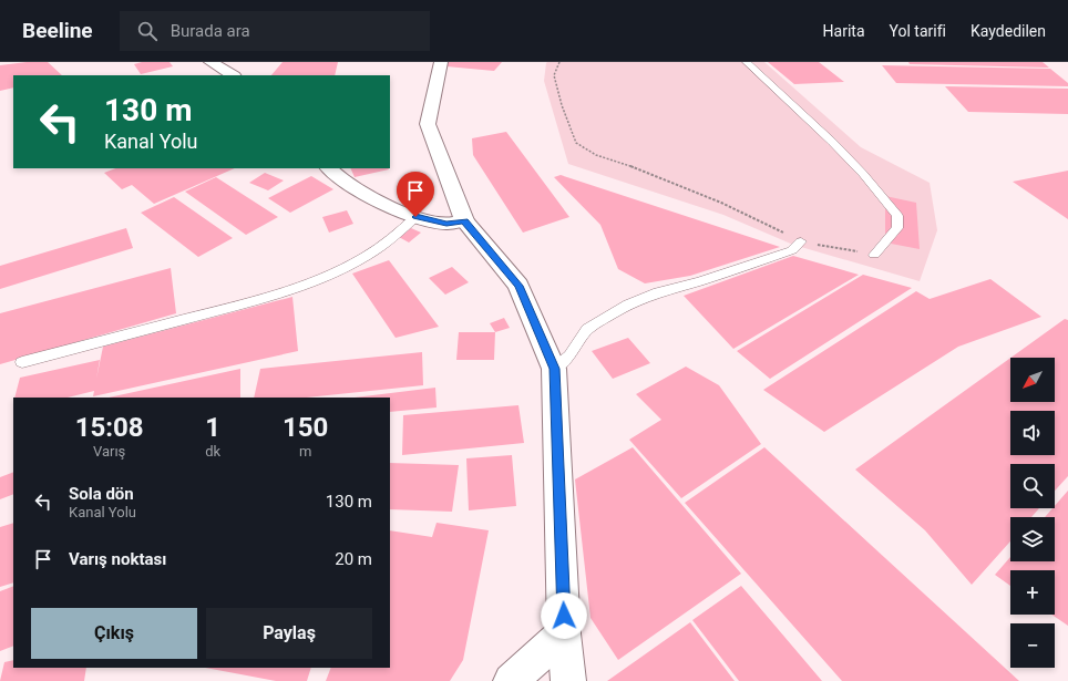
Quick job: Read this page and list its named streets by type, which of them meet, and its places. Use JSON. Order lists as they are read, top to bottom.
{
  "north": "bottom left",
  "page": {
    "header": "Beeline",
    "search": "Burada ara",
    "nav": ["Harita", "Yol tarifi", "Kaydedilen"],
    "turn": ["130 m", "Kanal Yolu"],
    "map_buttons": ["+", "−"],
    "eta": [
      "15:08",
      "Varış",
      "1",
      "dk",
      "150",
      "m"
    ],
    "list": [
      {
        "name": "Sola dön",
        "note": "Kanal Yolu",
        "value": "130 m"
      },
      {
        "name": "Varış noktası",
        "value": "20 m"
      }
    ],
    "buttons": ["Çıkış", "Paylaş"]
  }
}
